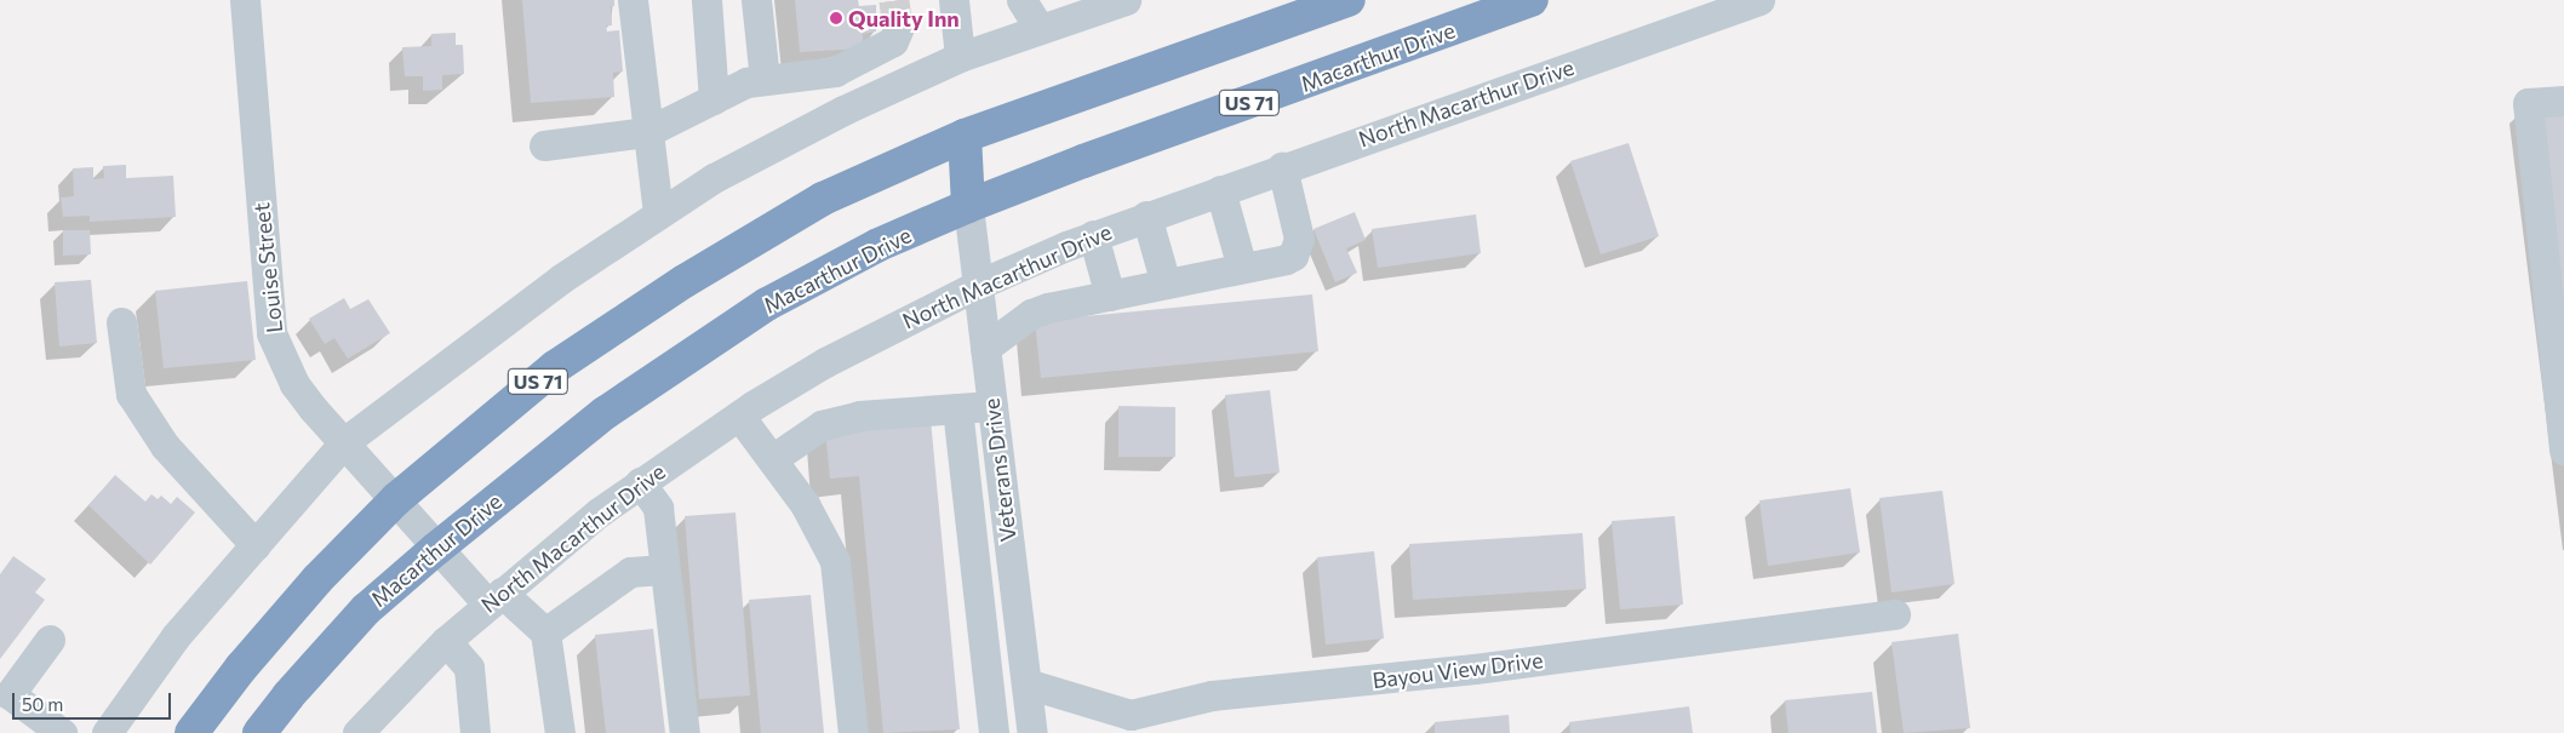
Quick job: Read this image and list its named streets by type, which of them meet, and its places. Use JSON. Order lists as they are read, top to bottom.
{
  "streets": {
    "highway": ["Macarthur Drive", "US 71"],
    "street": [
      "North Macarthur Drive",
      "Louise Street",
      "Veterans Drive",
      "Bayou View Drive"
    ]
  },
  "crossings": [
    ["Macarthur Drive", "Louise Street"],
    ["Macarthur Drive", "Veterans Drive"],
    ["US 71", "Louise Street"],
    ["North Macarthur Drive", "Louise Street"],
    ["North Macarthur Drive", "Veterans Drive"],
    ["Veterans Drive", "Bayou View Drive"]
  ],
  "places": ["Quality Inn"],
  "scale_bar": "50 m"
}
